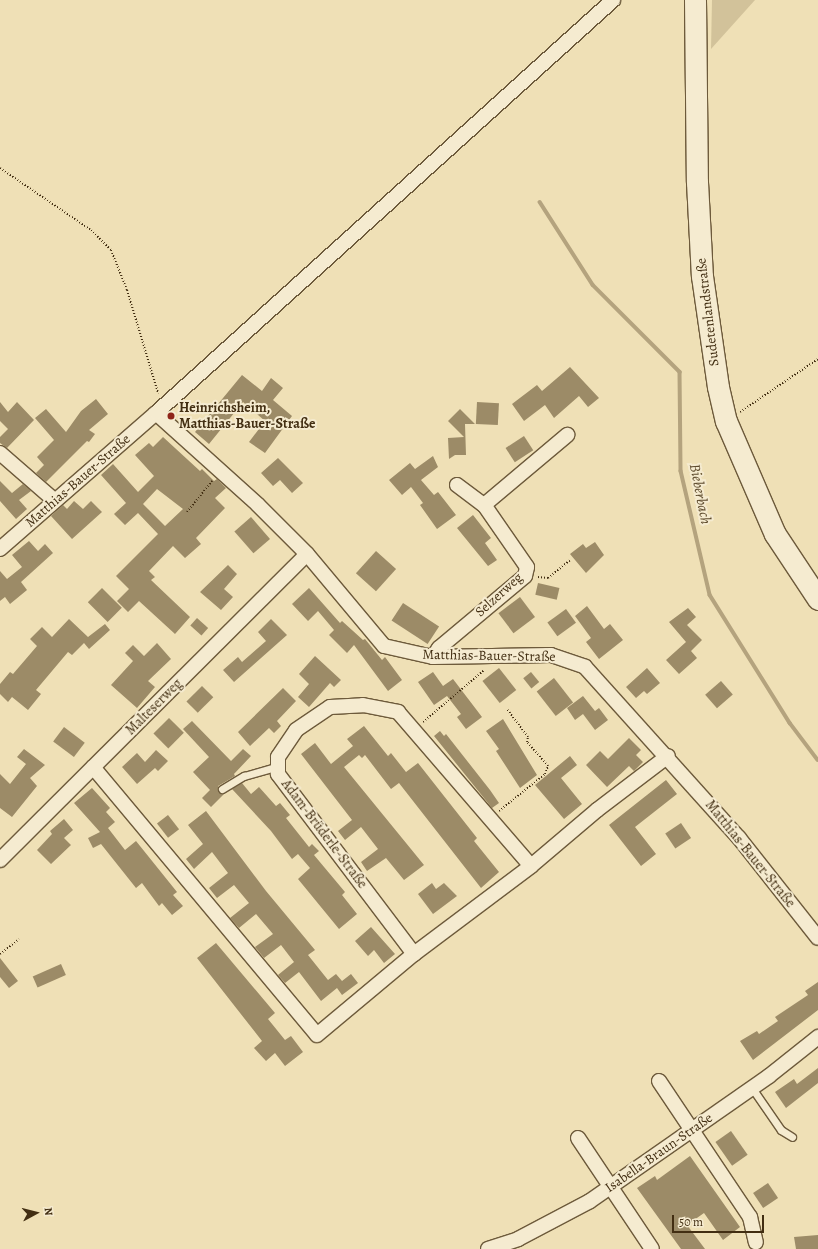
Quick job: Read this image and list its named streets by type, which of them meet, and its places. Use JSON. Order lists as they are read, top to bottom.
{
  "streets": {
    "street": [
      "Sudetenlandstraße",
      "Matthias-Bauer-Straße",
      "Selzerweg",
      "Malteserweg",
      "Adam-Brüderle-Straße",
      "Isabella-Braun-Straße"
    ]
  },
  "crossings": [
    ["Matthias-Bauer-Straße", "Selzerweg"],
    ["Matthias-Bauer-Straße", "Malteserweg"]
  ],
  "water": ["Bieberbach"],
  "places": ["Heinrichsheim, Matthias-Bauer-Straße"],
  "scale_bar": "50 m",
  "north": "right"
}
